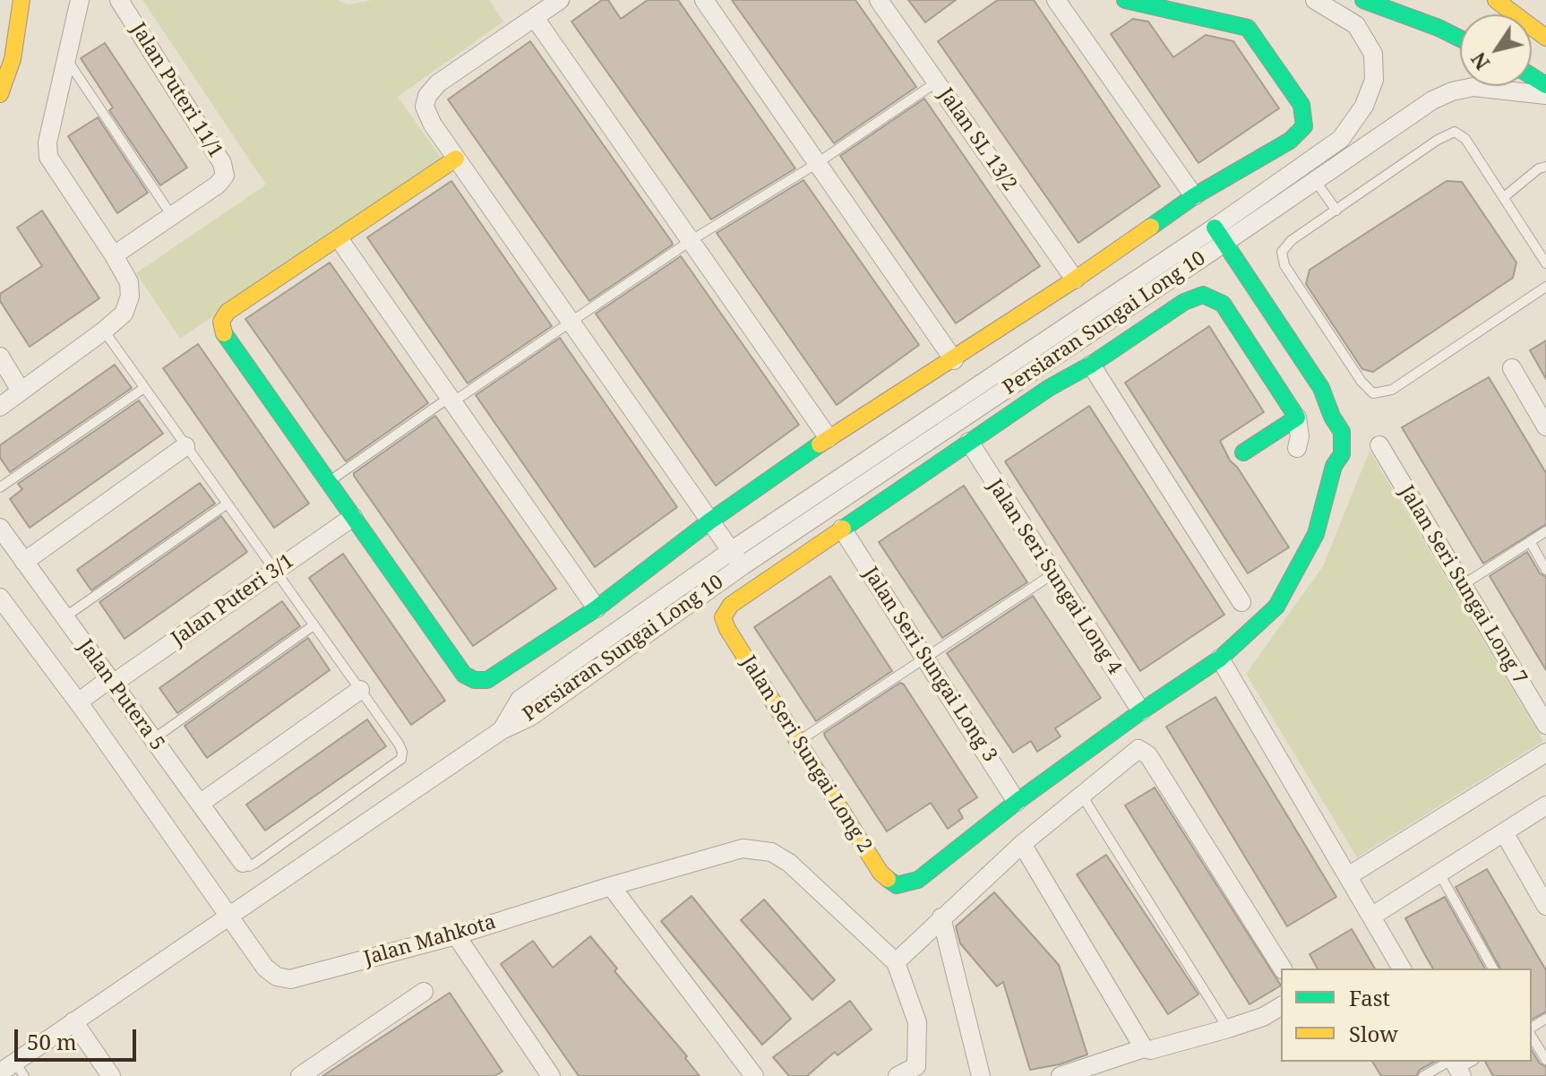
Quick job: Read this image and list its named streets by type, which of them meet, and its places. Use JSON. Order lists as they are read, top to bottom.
{
  "streets": {
    "main road": ["Jalan Seri Sungai Long 2"],
    "street": [
      "Jalan Puteri 11/1",
      "Jalan SL 13/2",
      "Persiaran Sungai Long 10",
      "Jalan Seri Sungai Long 4",
      "Jalan Seri Sungai Long 7",
      "Jalan Puteri 3/1",
      "Jalan Seri Sungai Long 3",
      "Jalan Putera 5",
      "Jalan Mahkota"
    ]
  },
  "crossings": [
    ["Persiaran Sungai Long 10", "Jalan Mahkota"],
    ["Jalan Puteri 3/1", "Jalan Putera 5"],
    ["Jalan Puteri 3/1", "Jalan Mahkota"],
    ["Jalan Seri Sungai Long 3", "Jalan Seri Sungai Long 2"]
  ],
  "legend": ["Fast", "Slow"],
  "scale_bar": "50 m",
  "north": "bottom left"
}
